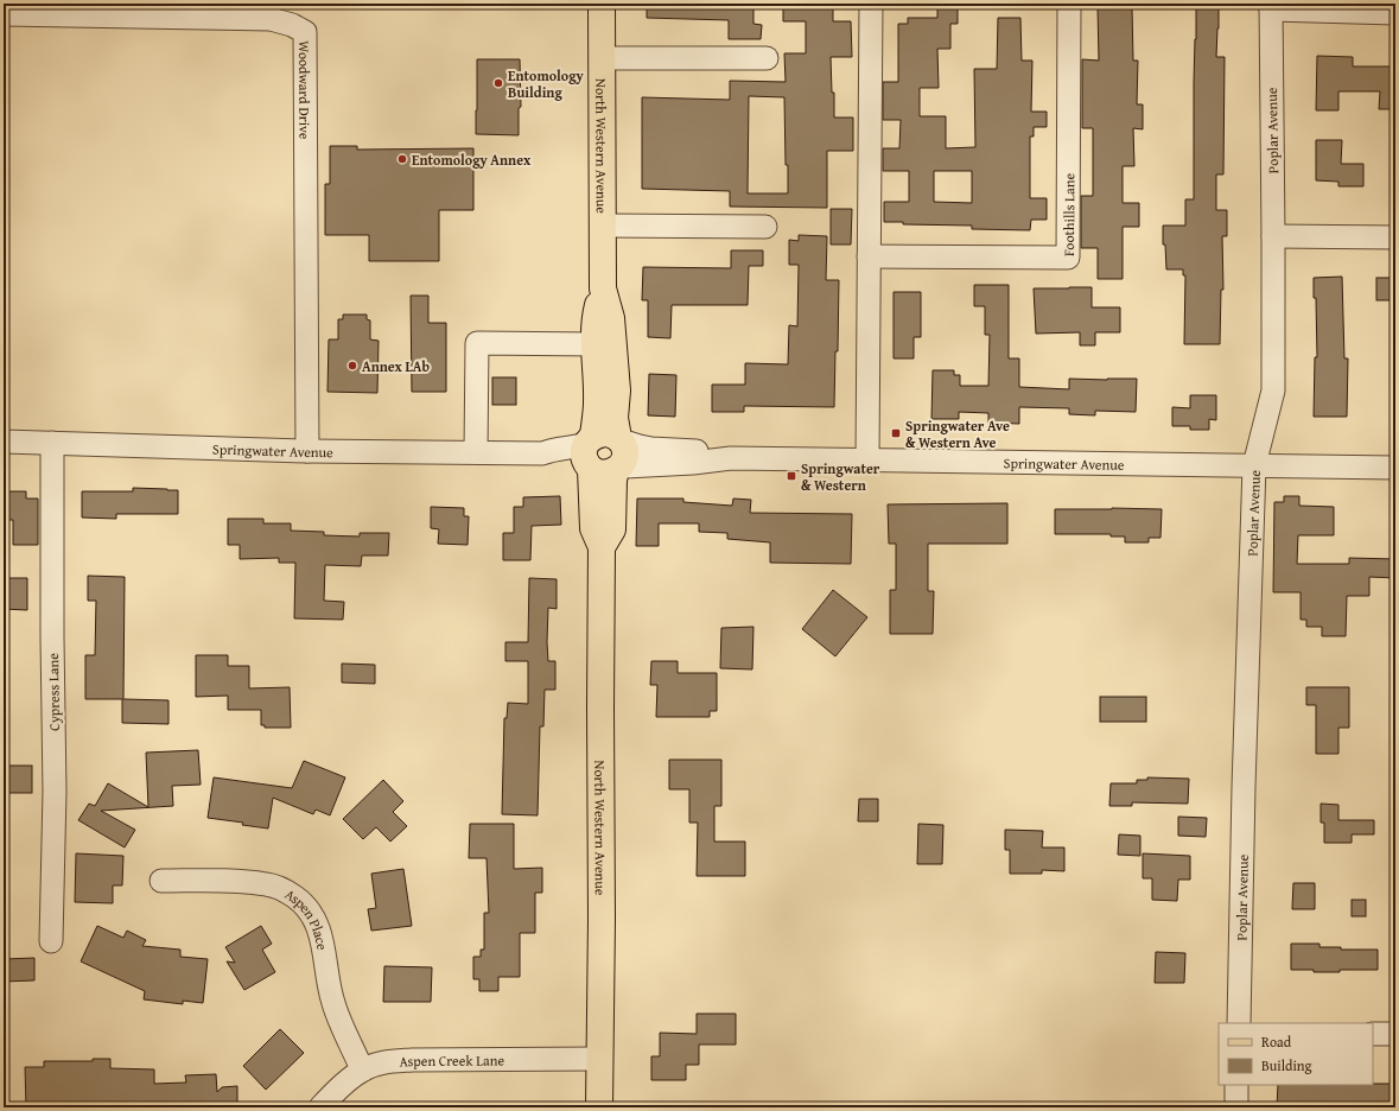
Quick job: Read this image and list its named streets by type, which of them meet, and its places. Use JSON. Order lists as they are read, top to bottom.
{
  "streets": {
    "main road": ["North Western Avenue"],
    "street": [
      "Woodward Drive",
      "Poplar Avenue",
      "Foothills Lane",
      "Springwater Avenue",
      "Cypress Lane",
      "Aspen Place",
      "Aspen Creek Lane"
    ]
  },
  "crossings": [
    ["Woodward Drive", "Springwater Avenue"],
    ["Poplar Avenue", "Springwater Avenue"],
    ["North Western Avenue", "Springwater Avenue"],
    ["North Western Avenue", "Aspen Creek Lane"],
    ["Springwater Avenue", "Cypress Lane"],
    ["Aspen Place", "Aspen Creek Lane"]
  ],
  "places": {
    "other": ["Entomology Building", "Entomology Annex", "Annex LAb"],
    "transit": ["Springwater Ave & Western Ave", "Springwater & Western"]
  },
  "legend": ["Road", "Building"]
}
